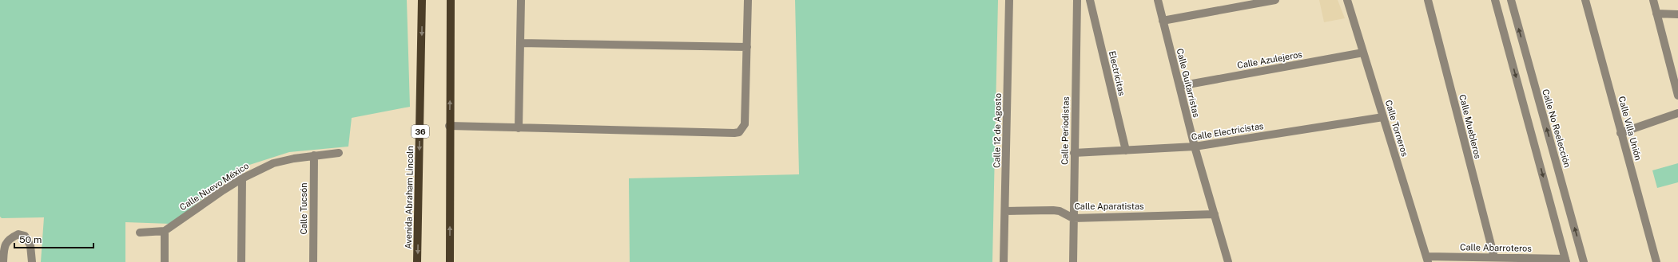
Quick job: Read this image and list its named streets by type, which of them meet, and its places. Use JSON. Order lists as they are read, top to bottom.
{
  "streets": {
    "main road": ["36", "Avenida Abraham Lincoln"],
    "street": [
      "Calle Azulejeros",
      "Electricitas",
      "Calle Guitarristas",
      "Calle Muebleros",
      "Calle Torneros",
      "Calle No Reelección",
      "Calle Villa Unión",
      "Calle 12 de Agosto",
      "Calle Periodistas",
      "Calle Electricistas",
      "Calle Nuevo México",
      "Calle Aparatistas",
      "Calle Tucsón",
      "Calle Abarroteros"
    ]
  },
  "crossings": [
    ["Calle Azulejeros", "Calle Guitarristas"],
    ["Calle Azulejeros", "Calle Torneros"],
    ["Electricitas", "Calle Electricistas"],
    ["Calle Guitarristas", "Calle Electricistas"],
    ["Calle Guitarristas", "Calle Aparatistas"],
    ["Calle Muebleros", "Calle Abarroteros"],
    ["Calle Torneros", "Calle Electricistas"],
    ["Calle Torneros", "Calle Abarroteros"],
    ["Calle 12 de Agosto", "Calle Aparatistas"],
    ["Calle Periodistas", "Calle Electricistas"],
    ["Calle Periodistas", "Calle Aparatistas"],
    ["Calle Nuevo México", "Calle Tucsón"]
  ],
  "scale_bar": "50 m"
}
